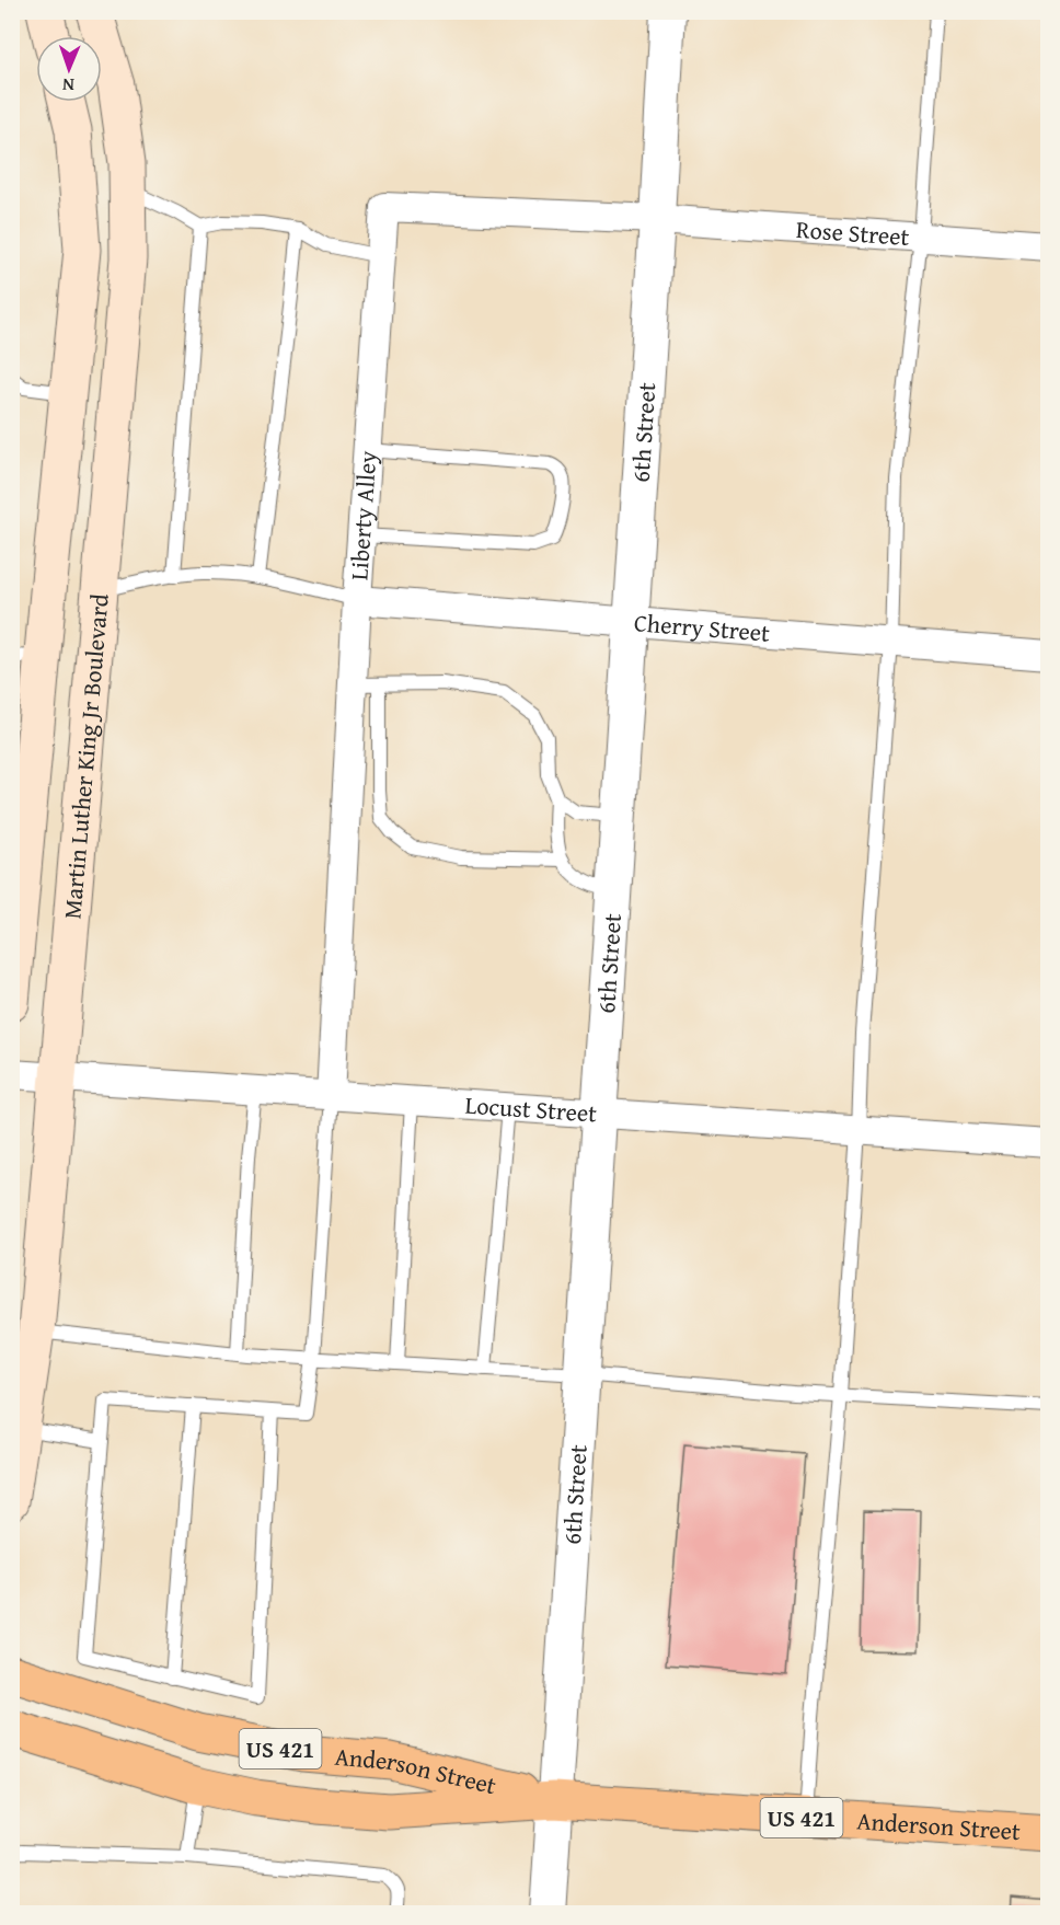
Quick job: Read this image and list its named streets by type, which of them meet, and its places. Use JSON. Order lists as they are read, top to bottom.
{
  "streets": {
    "highway": ["US 421", "Anderson Street"],
    "main road": ["Martin Luther King Jr Boulevard"],
    "street": [
      "Rose Street",
      "6th Street",
      "Liberty Alley",
      "Cherry Street",
      "Locust Street"
    ]
  },
  "crossings": [
    ["Rose Street", "6th Street"],
    ["Rose Street", "Liberty Alley"],
    ["6th Street", "Liberty Alley"],
    ["6th Street", "Cherry Street"],
    ["6th Street", "Locust Street"],
    ["6th Street", "Anderson Street"],
    ["Liberty Alley", "Cherry Street"],
    ["Liberty Alley", "Locust Street"],
    ["Martin Luther King Jr Boulevard", "Locust Street"]
  ],
  "north": "bottom"
}
